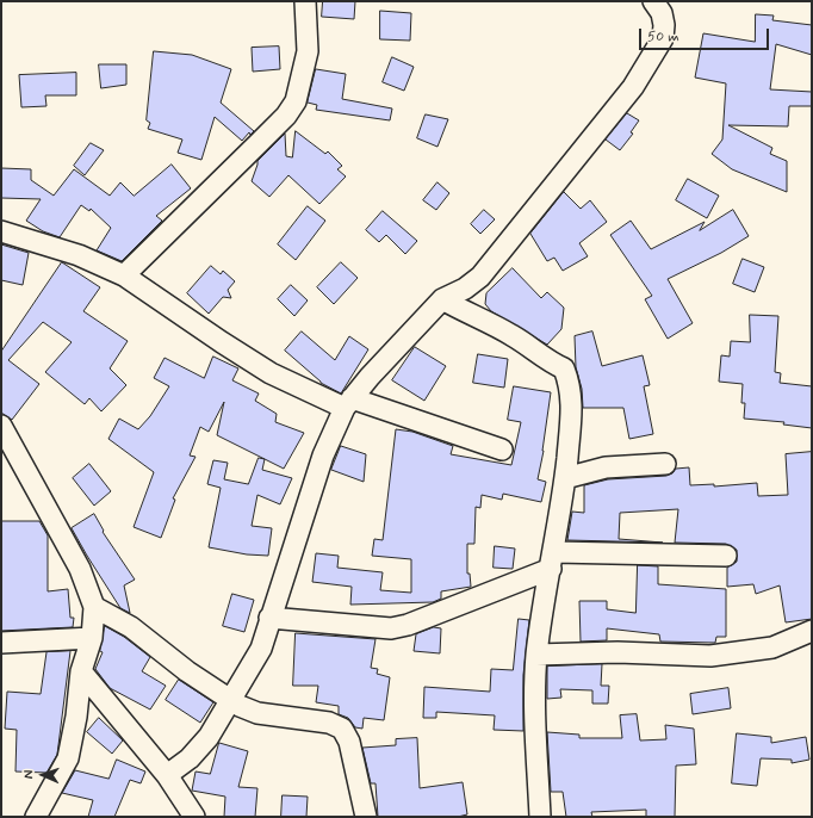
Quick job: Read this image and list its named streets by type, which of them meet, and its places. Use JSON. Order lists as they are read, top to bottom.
{
  "scale_bar": "50 m",
  "north": "left"
}
